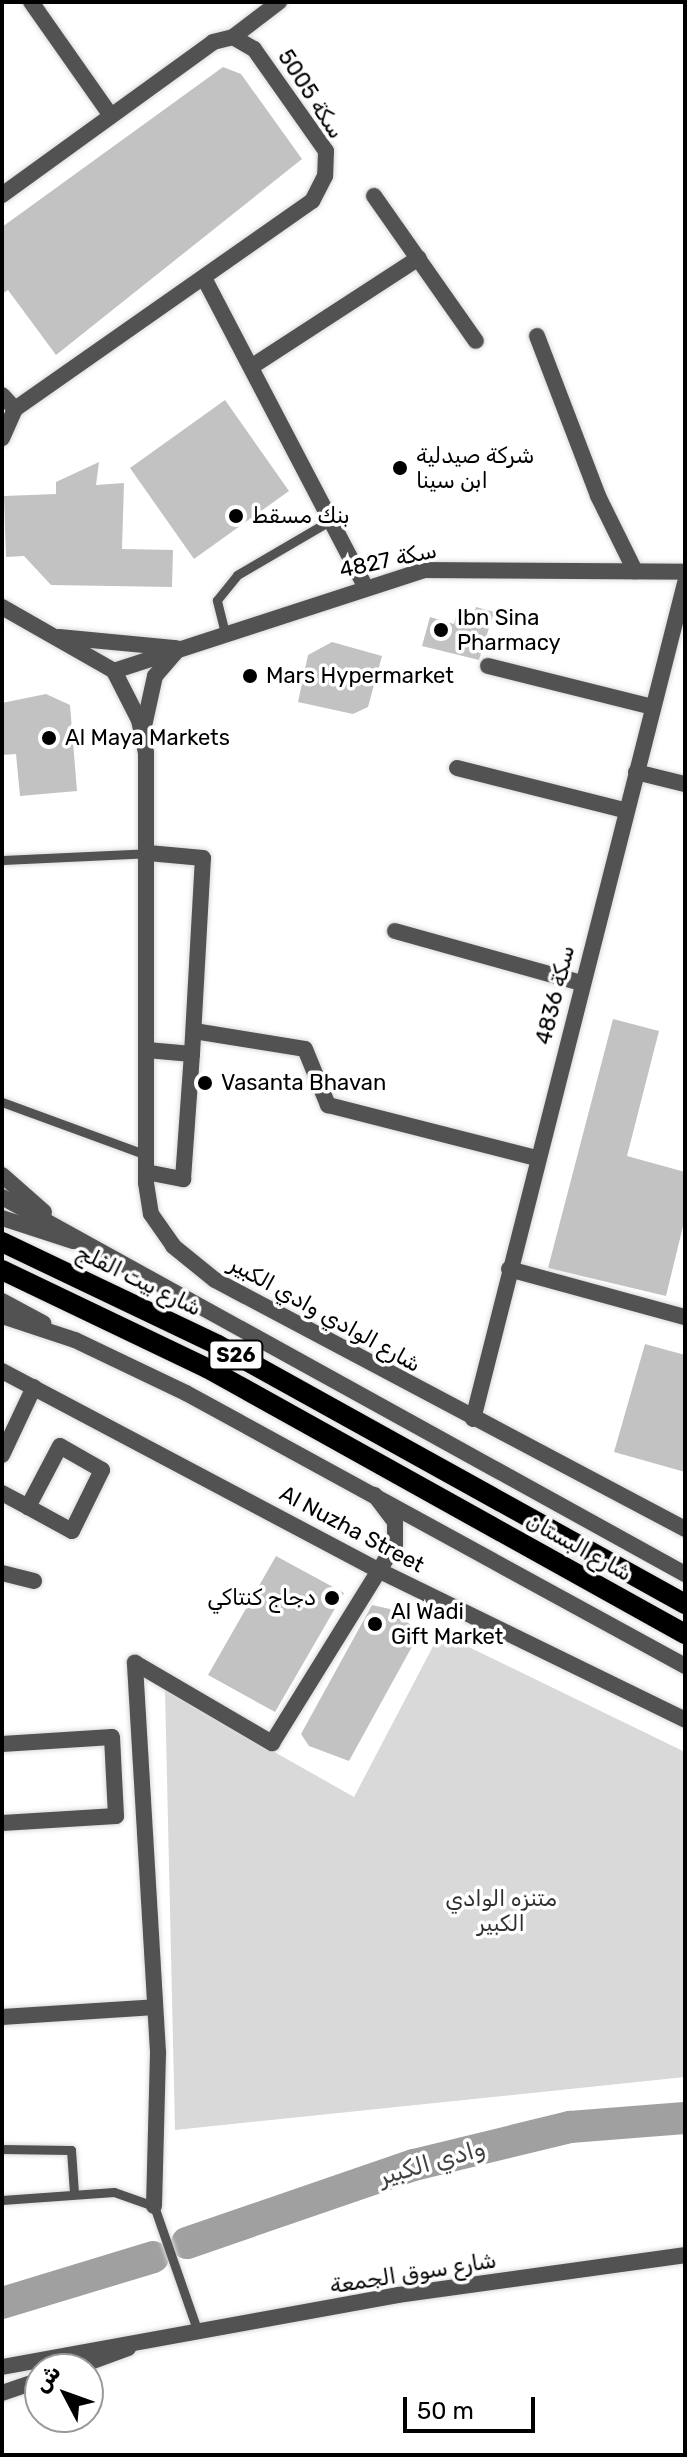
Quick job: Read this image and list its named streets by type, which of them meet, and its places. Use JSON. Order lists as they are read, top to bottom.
{
  "streets": {
    "main road": ["شارع بيت الفلج", "S26", "شارع البستان"],
    "street": [
      "سكة 5005",
      "سكة 4827",
      "سكة 4836",
      "شارع الوادي وادي الكبير",
      "Al Nuzha Street",
      "شارع سوق الجمعة"
    ]
  },
  "crossings": [
    ["سكة 4827", "شارع الوادي وادي الكبير"],
    ["سكة 4836", "شارع الوادي وادي الكبير"],
    ["شارع بيت الفلج", "شارع البستان"]
  ],
  "water": ["وادي الكبير"],
  "parks": ["متنزه الوادي الكبير"],
  "places": [
    "شركة صيدلية ابن سينا",
    "بنك مسقط",
    "Ibn Sina Pharmacy",
    "Mars Hypermarket",
    "Al Maya Markets",
    "Vasanta Bhavan",
    "دجاج كنتاكي",
    "Al Wadi Gift Market"
  ],
  "scale_bar": "50 m",
  "north": "top left"
}
